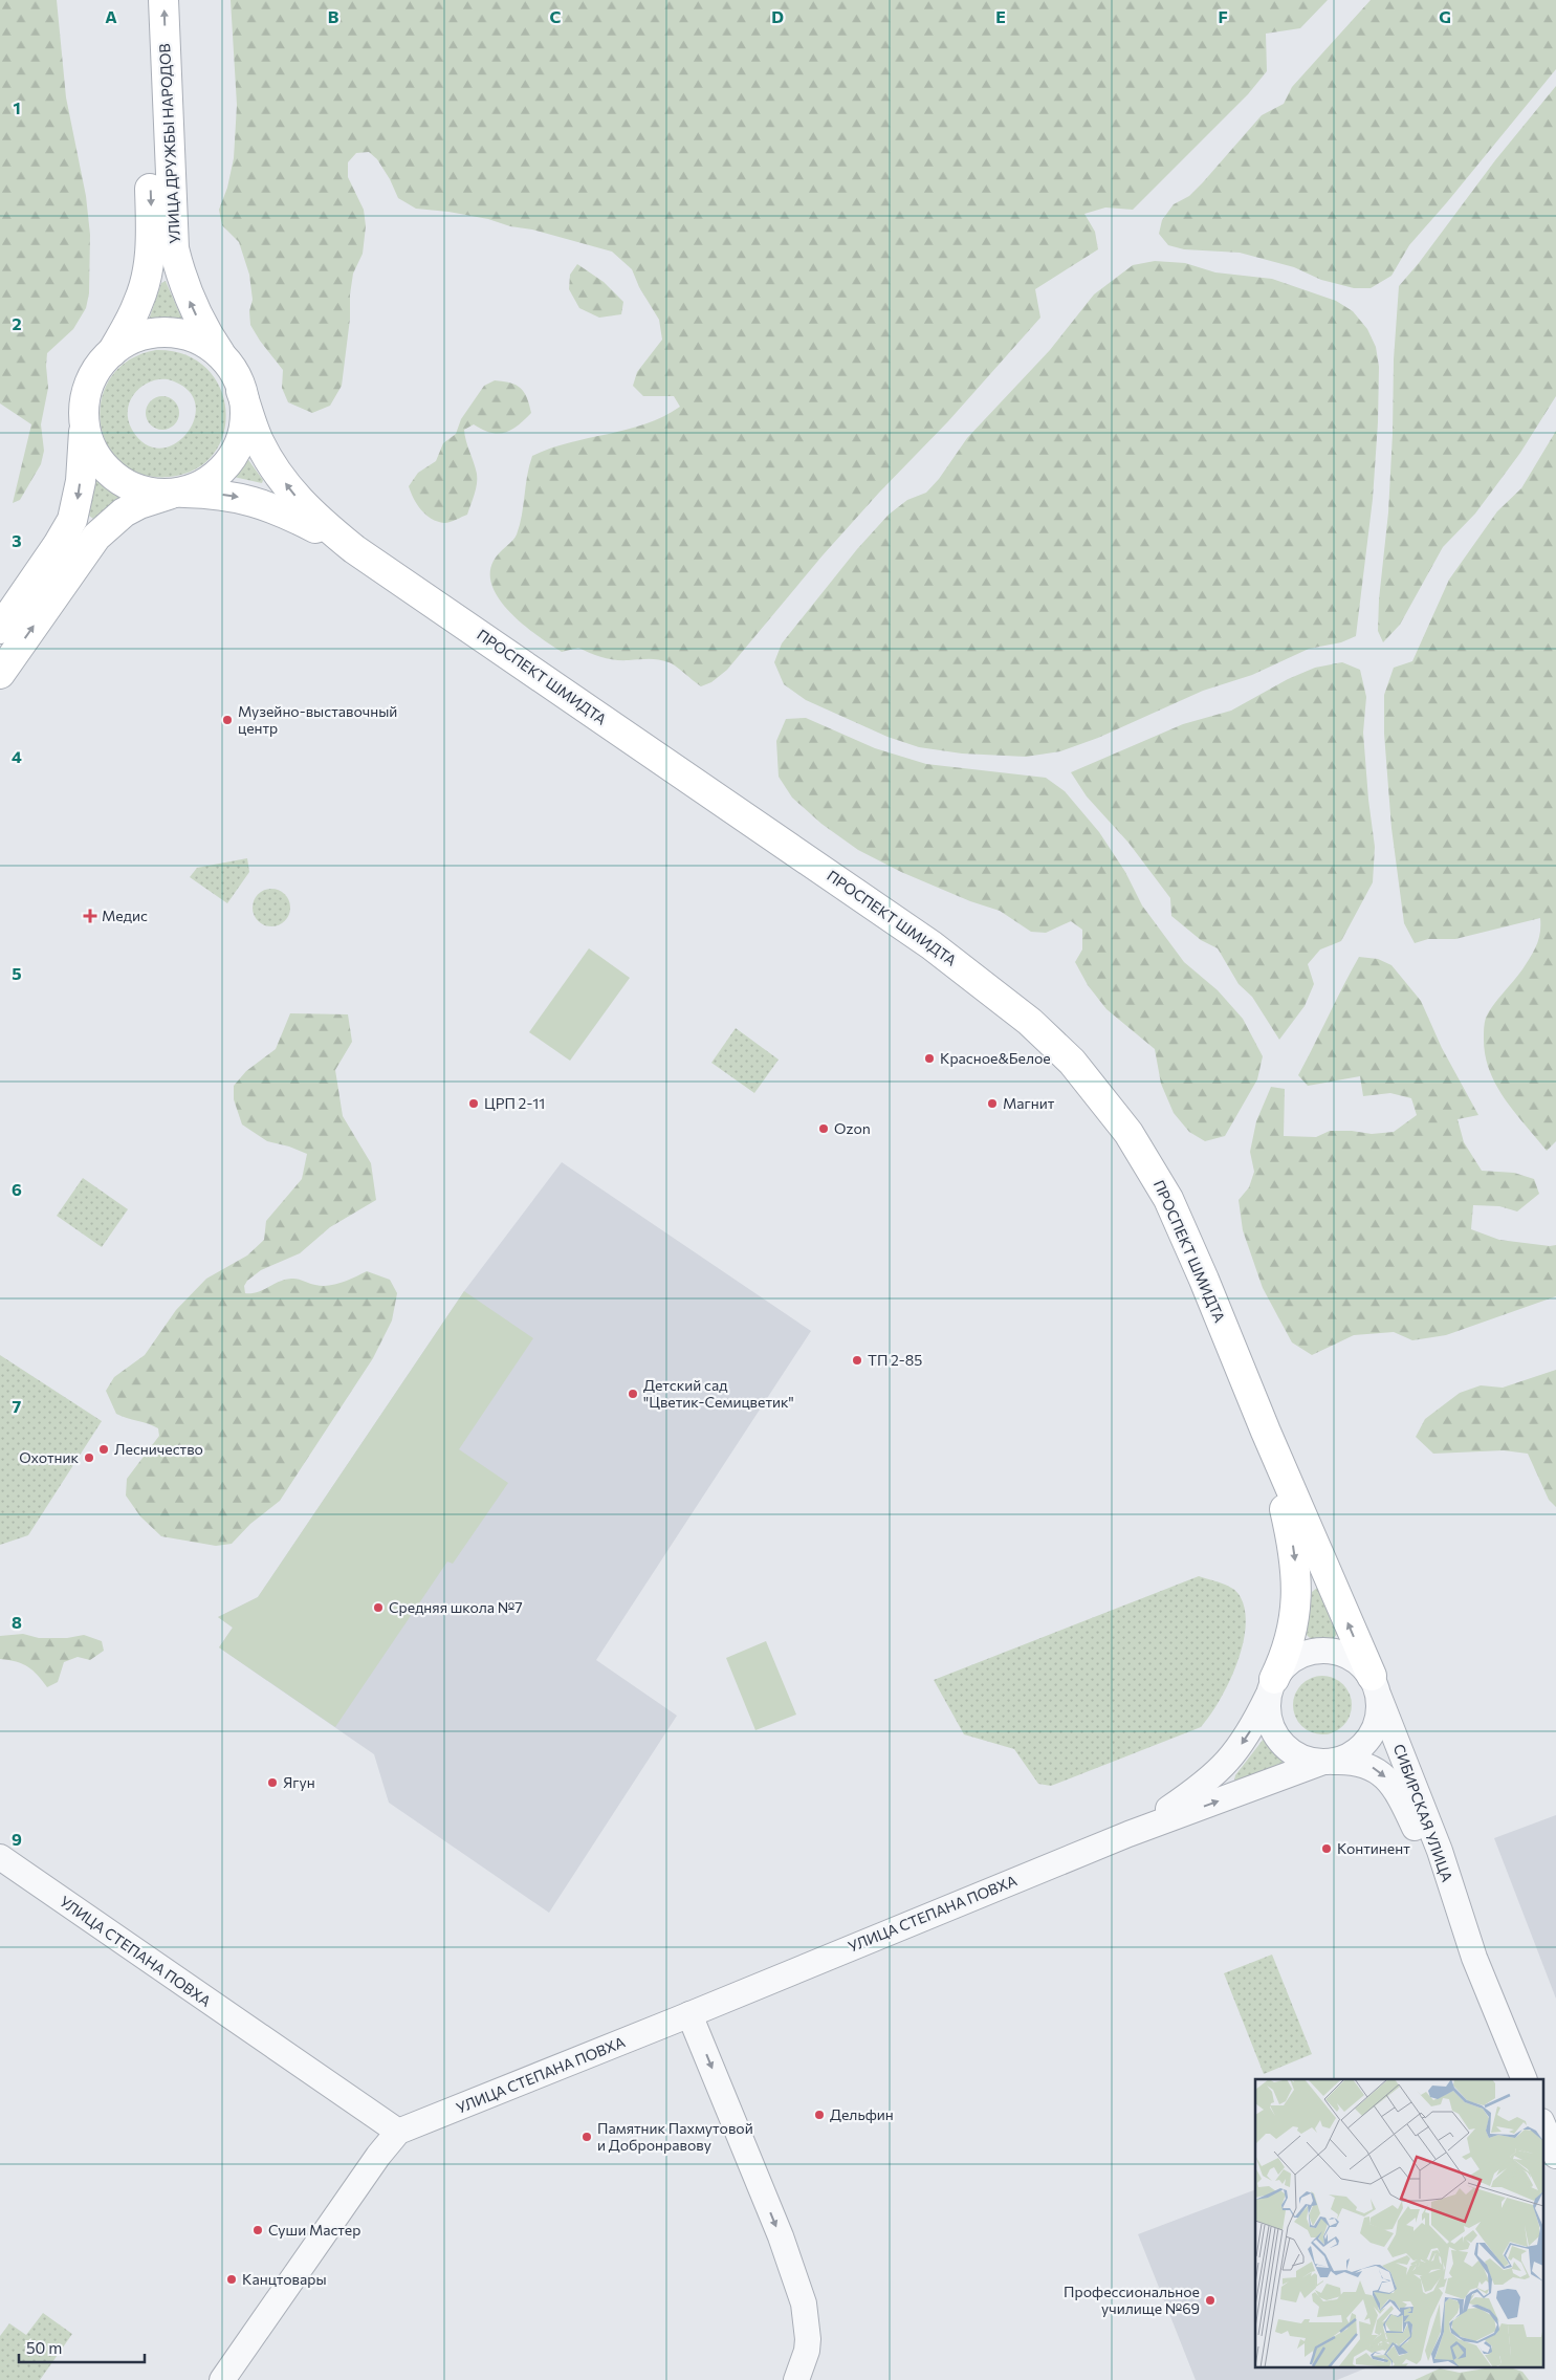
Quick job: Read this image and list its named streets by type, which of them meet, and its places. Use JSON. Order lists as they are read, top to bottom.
{
  "streets": {
    "main road": ["УЛИЦА ДРУЖБЫ НАРОДОВ", "ПРОСПЕКТ ШМИДТА"],
    "street": ["СИБИРСКАЯ УЛИЦА", "УЛИЦА СТЕПАНА ПОВХА"]
  },
  "crossings": [
    ["УЛИЦА ДРУЖБЫ НАРОДОВ", "ПРОСПЕКТ ШМИДТА"],
    ["ПРОСПЕКТ ШМИДТА", "СИБИРСКАЯ УЛИЦА"],
    ["ПРОСПЕКТ ШМИДТА", "УЛИЦА СТЕПАНА ПОВХА"],
    ["СИБИРСКАЯ УЛИЦА", "УЛИЦА СТЕПАНА ПОВХА"]
  ],
  "places": {
    "other": [
      "Музейно-выставочный центр",
      "Красное&Белое",
      "ЦРП 2-11",
      "Магнит",
      "Ozon",
      "ТП 2-85",
      "Детский сад \"Цветик-Семицветик\"",
      "Лесничество",
      "Охотник",
      "Средняя школа №7",
      "Ягун",
      "Континент",
      "Дельфин",
      "Памятник Пахмутовой и Добронравову",
      "Суши Мастер",
      "Канцтовары",
      "Профессиональное училище №69"
    ],
    "health": ["Медис"]
  },
  "scale_bar": "50 m",
  "grid": {
    "columns": [
      "A",
      "B",
      "C",
      "D",
      "E",
      "F",
      "G"
    ],
    "rows": [
      "1",
      "2",
      "3",
      "4",
      "5",
      "6",
      "7",
      "8",
      "9"
    ]
  }
}
